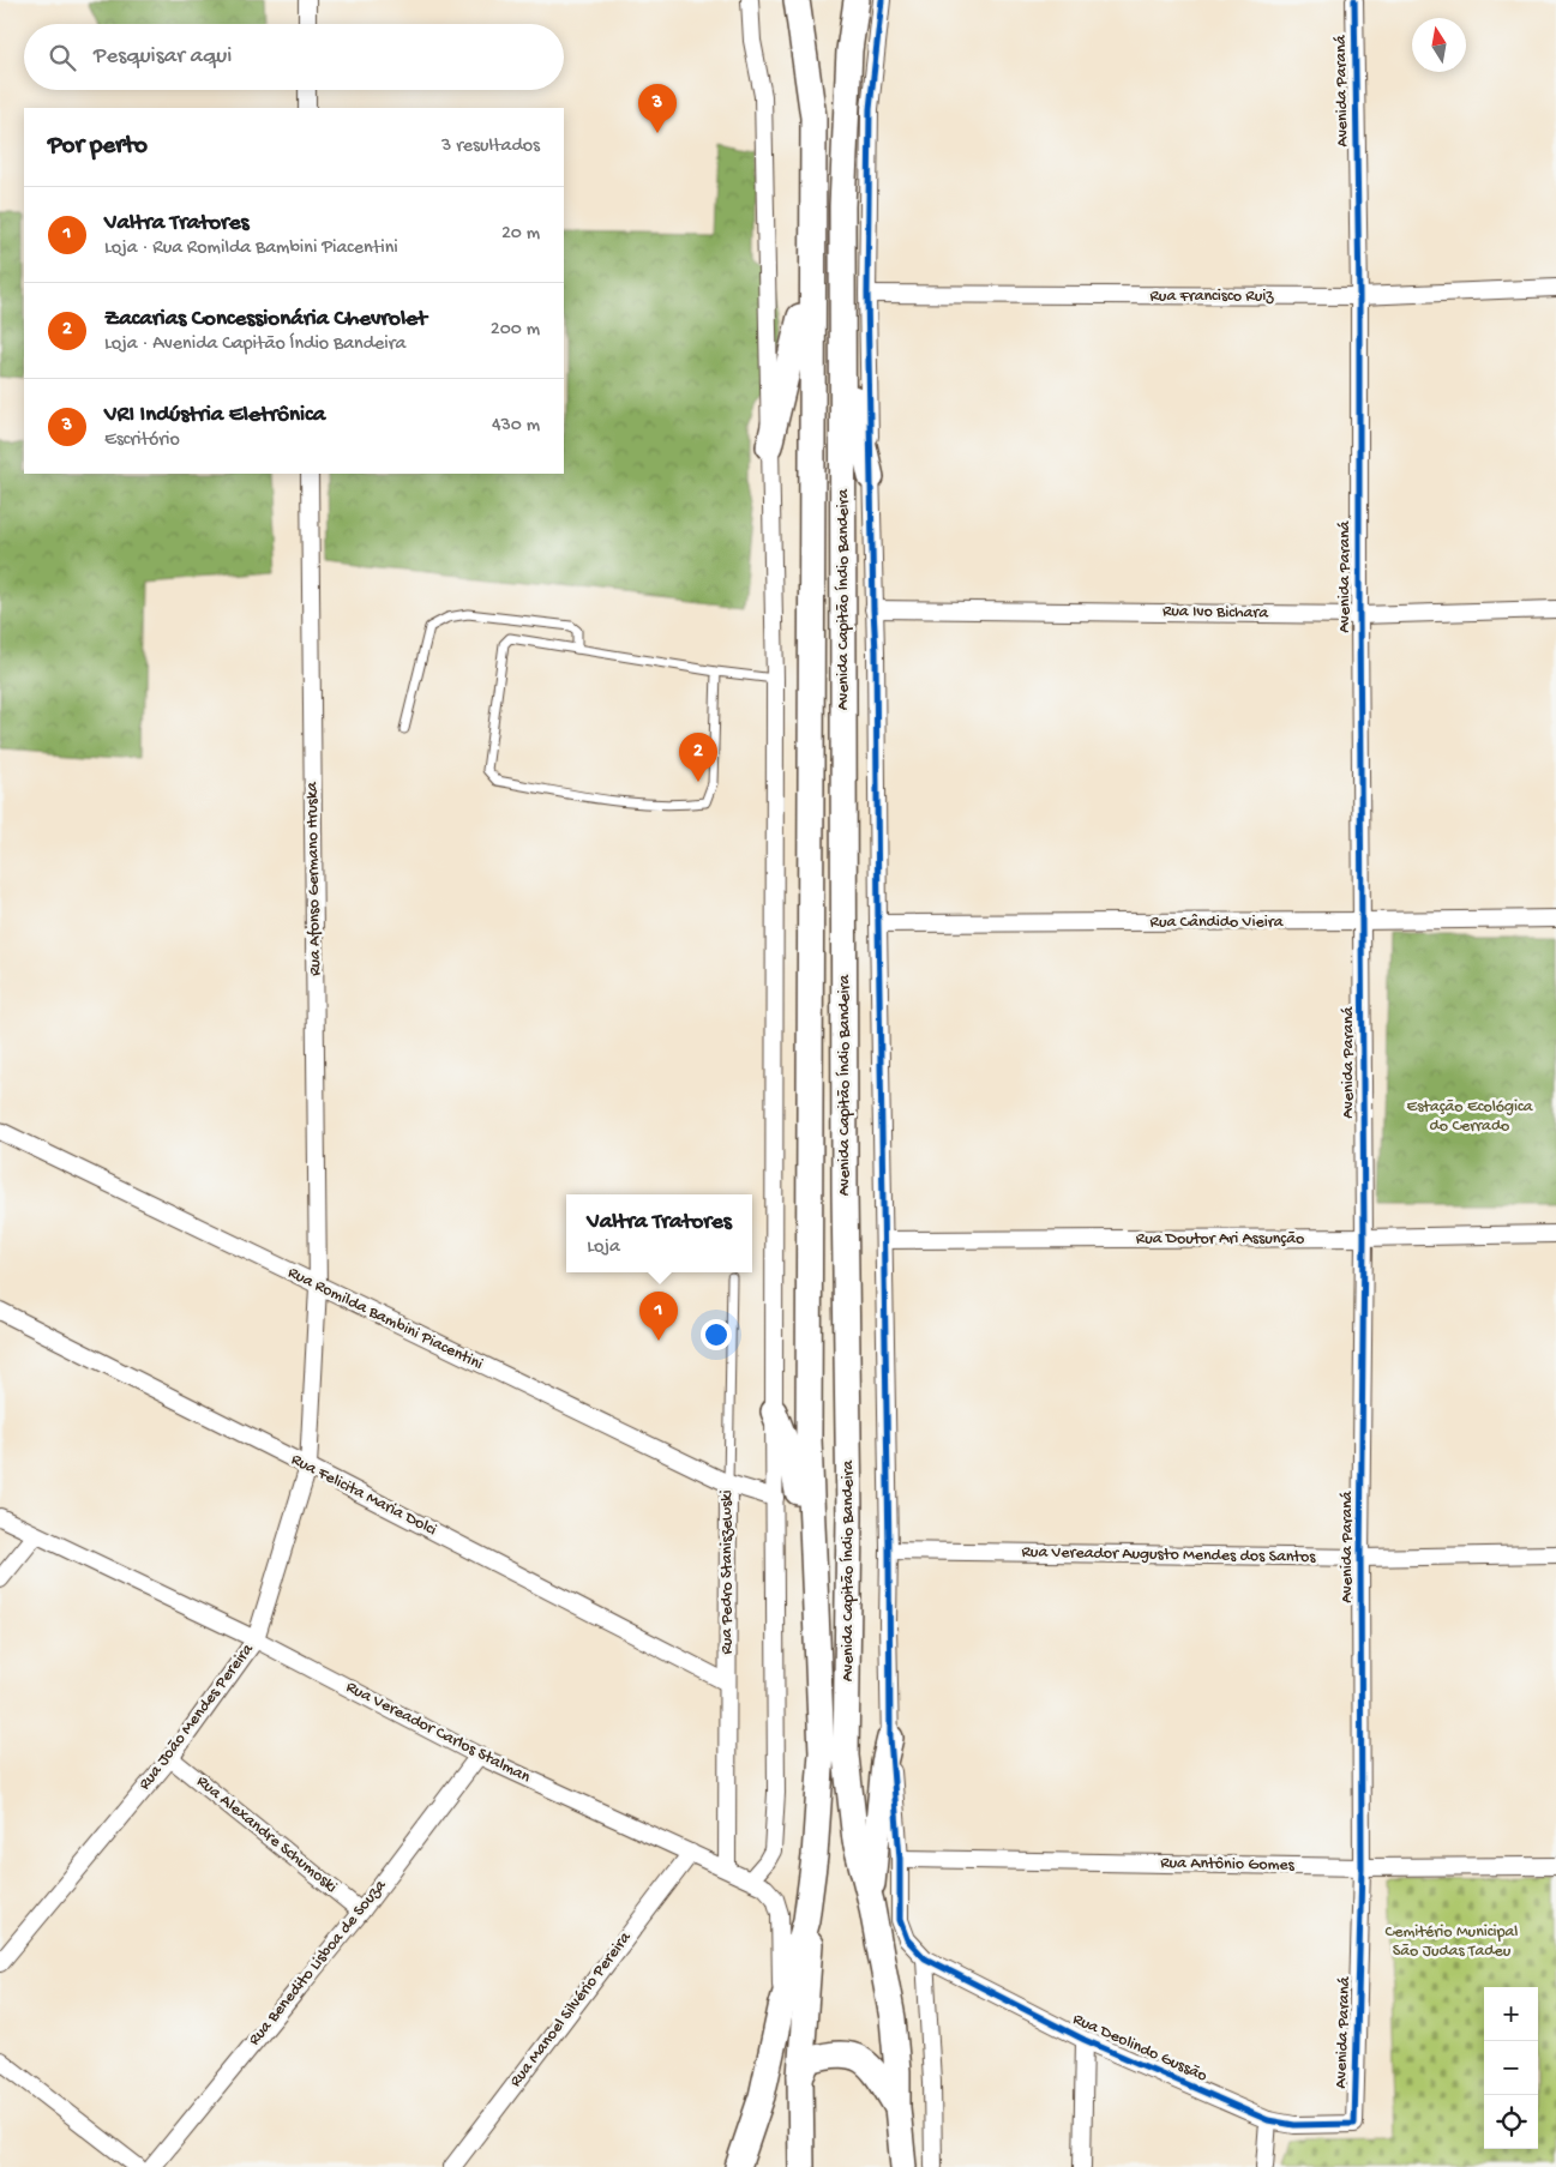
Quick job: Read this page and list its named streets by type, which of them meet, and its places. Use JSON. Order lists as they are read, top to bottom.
{
  "streets": {
    "main road": ["Avenida Capitão Índio Bandeira"],
    "street": [
      "Avenida Paraná",
      "Rua Francisco Ruiz",
      "Rua Ivo Bichara",
      "Rua Afonso Germano Hruska",
      "Rua Cândido Vieira",
      "Rua Doutor Ari Assunção",
      "Rua Romilda Bambini Piacentini",
      "Rua Felicita Maria Dolci",
      "Rua Vereador Augusto Mendes dos Santos",
      "Rua Pedro Staniszewski",
      "Rua João Mendes Pereira",
      "Rua Vereador Carlos Stalman",
      "Rua Alexandre Schumoski",
      "Rua Antônio Gomes",
      "Rua Benedito Lisboa de Souza",
      "Rua Manoel Silvério Pereira",
      "Rua Deolindo Gussão"
    ]
  },
  "crossings": [
    ["Avenida Paraná", "Rua Francisco Ruiz"],
    ["Avenida Paraná", "Rua Ivo Bichara"],
    ["Avenida Paraná", "Rua Cândido Vieira"],
    ["Avenida Paraná", "Rua Doutor Ari Assunção"],
    ["Avenida Paraná", "Rua Vereador Augusto Mendes dos Santos"],
    ["Avenida Paraná", "Rua Antônio Gomes"],
    ["Avenida Paraná", "Rua Deolindo Gussão"],
    ["Rua Afonso Germano Hruska", "Rua Romilda Bambini Piacentini"],
    ["Rua Afonso Germano Hruska", "Rua João Mendes Pereira"],
    ["Rua Romilda Bambini Piacentini", "Rua Pedro Staniszewski"],
    ["Rua Romilda Bambini Piacentini", "Rua João Mendes Pereira"],
    ["Rua Felicita Maria Dolci", "Rua Pedro Staniszewski"],
    ["Rua Felicita Maria Dolci", "Rua João Mendes Pereira"],
    ["Rua Pedro Staniszewski", "Rua Vereador Carlos Stalman"],
    ["Rua João Mendes Pereira", "Rua Vereador Carlos Stalman"],
    ["Rua João Mendes Pereira", "Rua Alexandre Schumoski"],
    ["Rua Vereador Carlos Stalman", "Rua Benedito Lisboa de Souza"],
    ["Rua Vereador Carlos Stalman", "Rua Manoel Silvério Pereira"],
    ["Rua Alexandre Schumoski", "Rua Benedito Lisboa de Souza"]
  ],
  "parks": ["Estação Ecológica do Cerrado", "Cemitério Municipal São Judas Tadeu"],
  "north": "top",
  "page": {
    "search": "Pesquisar aqui",
    "pins": ["3", "2", "1"],
    "heading": ["Por perto", "3 resultados"],
    "list": [
      {
        "mark": "1",
        "name": "Valtra Tratores",
        "note": "Loja · Rua Romilda Bambini Piacentini",
        "value": "20 m"
      },
      {
        "mark": "2",
        "name": "Zacarias Concessionária Chevrolet",
        "note": "Loja · Avenida Capitão Índio Bandeira",
        "value": "200 m"
      },
      {
        "mark": "3",
        "name": "VRI Indústria Eletrônica",
        "note": "Escritório",
        "value": "430 m"
      }
    ],
    "popup": ["Valtra Tratores", "Loja"],
    "map_buttons": ["+", "−"]
  }
}
